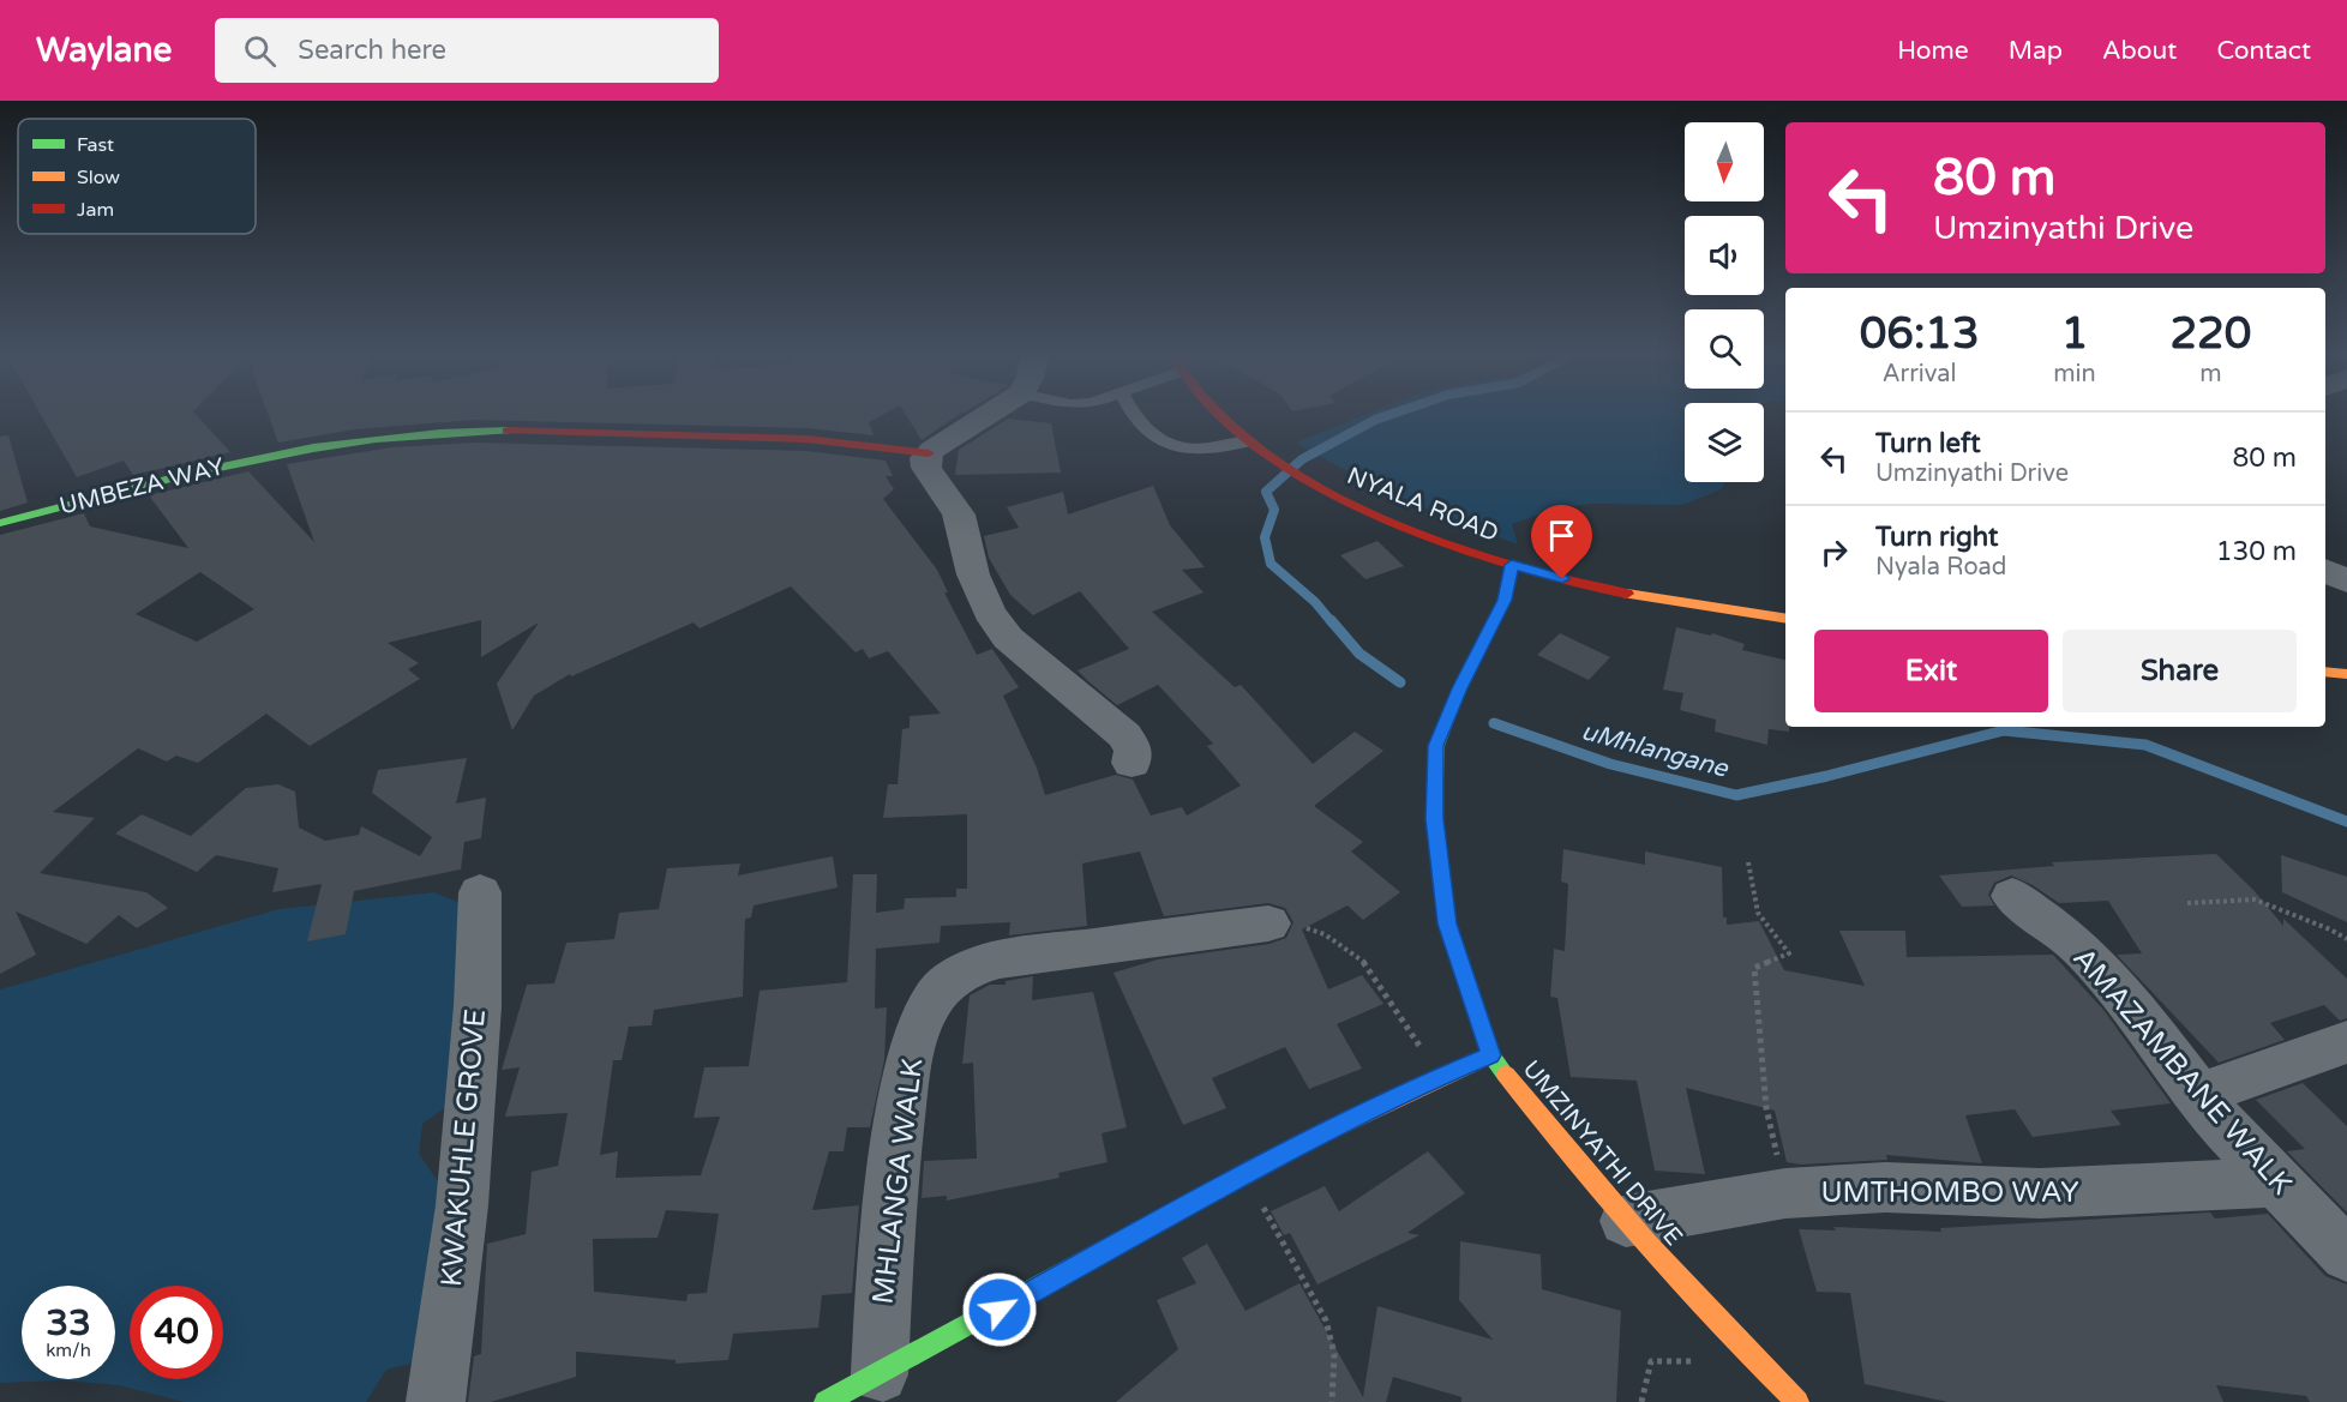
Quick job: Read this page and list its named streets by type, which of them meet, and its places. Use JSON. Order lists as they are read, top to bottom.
{
  "streets": {
    "street": [
      "UMBEZA WAY",
      "NYALA ROAD",
      "AMAZAMBANE WALK",
      "KWAKUHLE GROVE",
      "UMZINYATHI DRIVE",
      "MHLANGA WALK",
      "UMTHOMBO WAY"
    ]
  },
  "crossings": [
    ["NYALA ROAD", "UMZINYATHI DRIVE"],
    ["AMAZAMBANE WALK", "UMTHOMBO WAY"],
    ["UMZINYATHI DRIVE", "UMTHOMBO WAY"]
  ],
  "water": ["uMhlangane"],
  "legend": ["Fast", "Slow", "Jam"],
  "north": "bottom",
  "page": {
    "header": "Waylane",
    "search": "Search here",
    "nav": [
      "Home",
      "Map",
      "About",
      "Contact"
    ],
    "turn": ["80 m", "Umzinyathi Drive"],
    "eta": [
      "06:13",
      "Arrival",
      "1",
      "min",
      "220",
      "m"
    ],
    "list": [
      {
        "name": "Turn left",
        "note": "Umzinyathi Drive",
        "value": "80 m"
      },
      {
        "name": "Turn right",
        "note": "Nyala Road",
        "value": "130 m"
      }
    ],
    "buttons": ["Exit", "Share"],
    "speed": "33 km/h",
    "limit": "40"
  }
}
